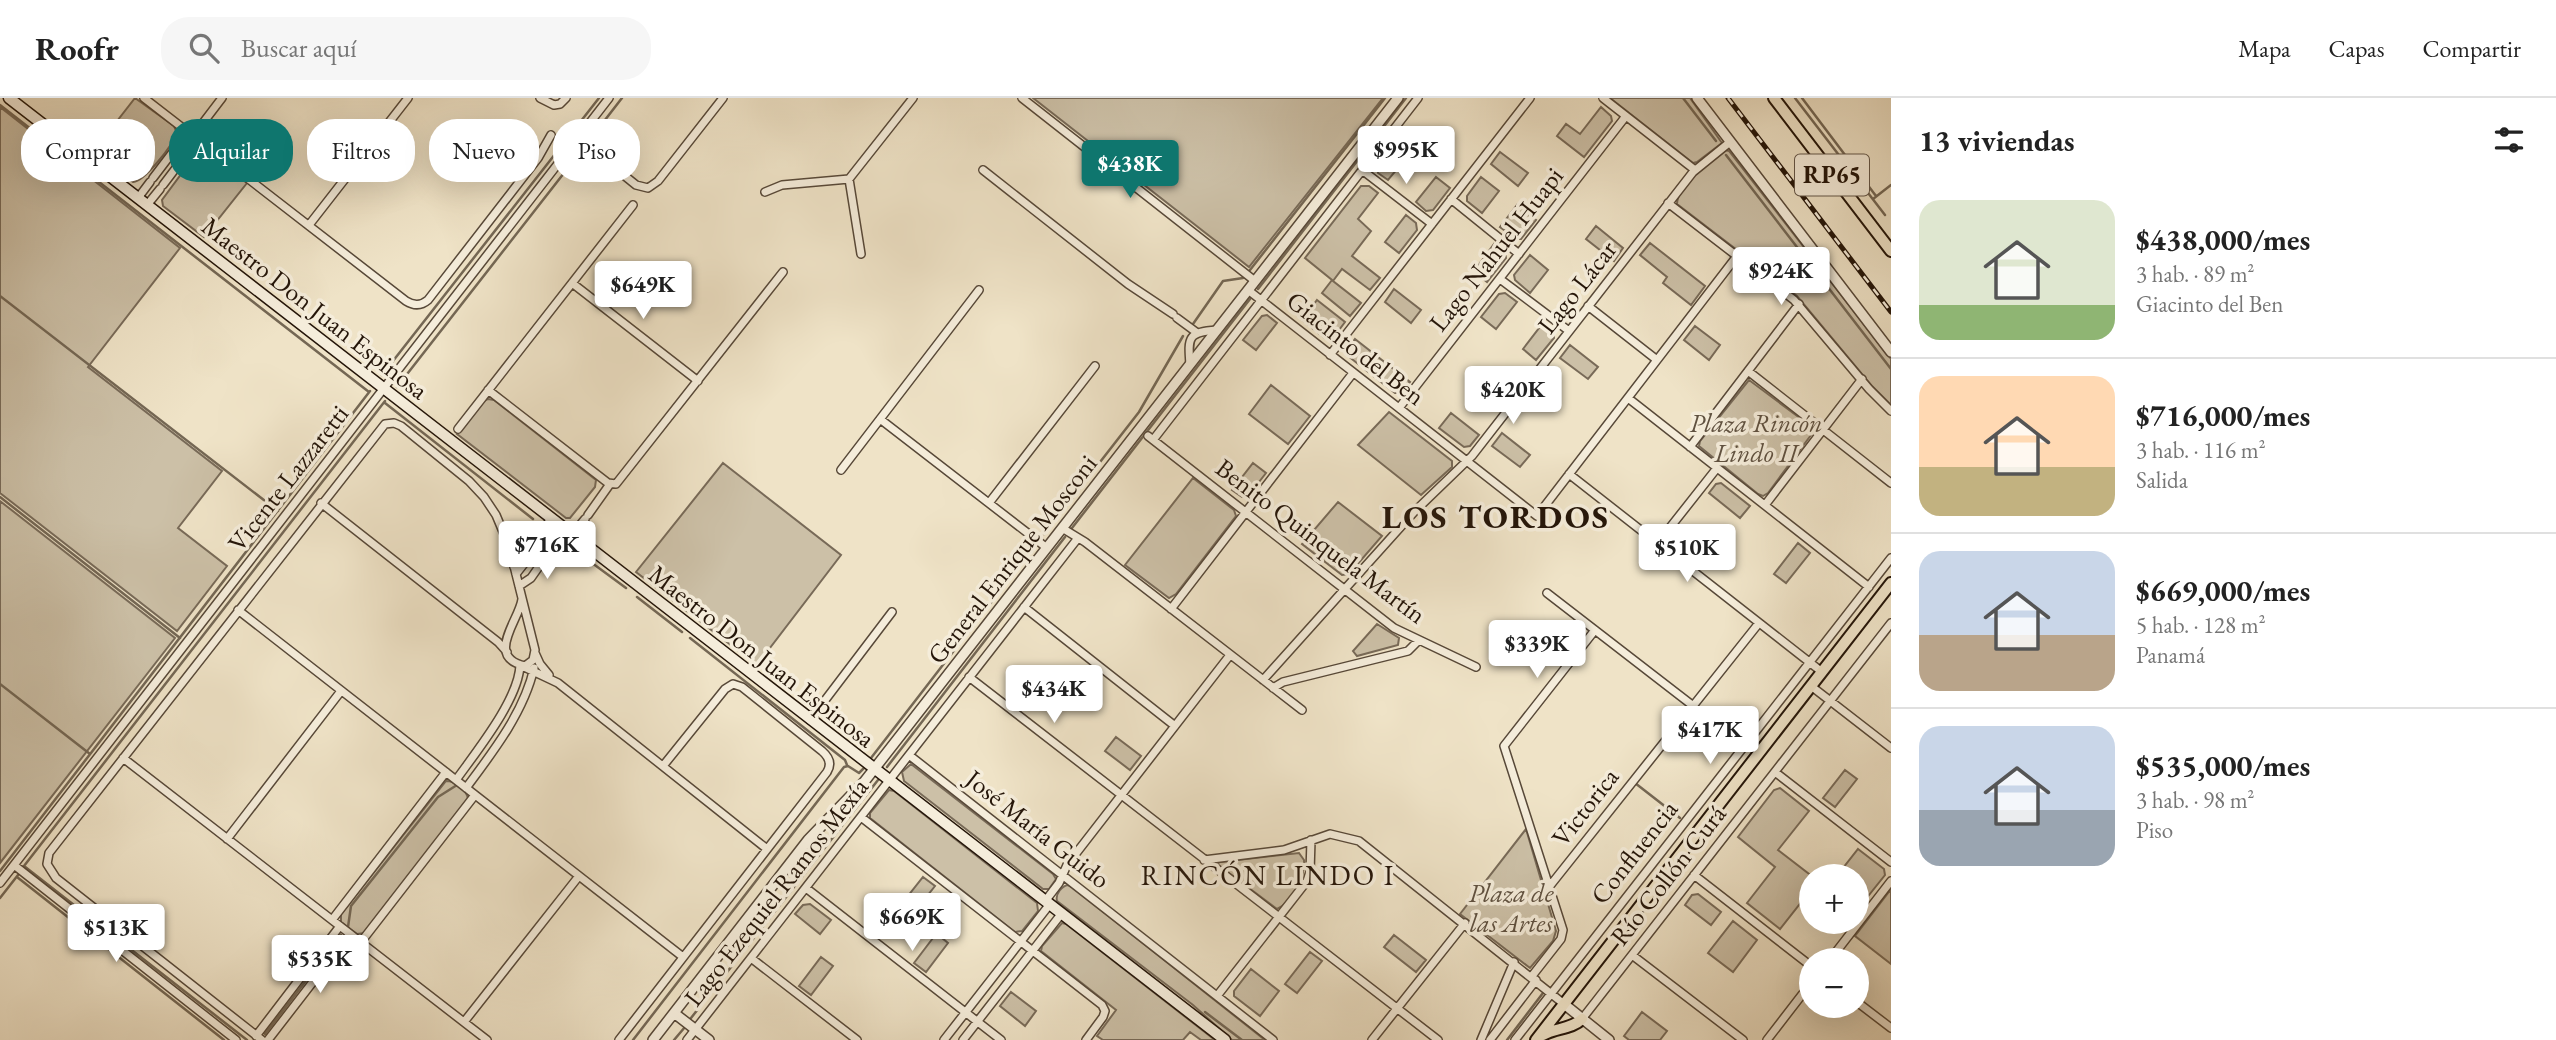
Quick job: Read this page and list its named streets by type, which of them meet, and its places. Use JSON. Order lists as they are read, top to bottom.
{
  "streets": {
    "main road": ["RP65", "Maestro Don Juan Espinosa"],
    "street": [
      "Lago Nahuel Huapi",
      "Lago Lácar",
      "Giacinto del Ben",
      "Vicente Lazzaretti",
      "Benito Quinquela Martín",
      "General Enrique Mosconi",
      "Victorica",
      "José María Guido",
      "Confluencia",
      "Río Collón Curá",
      "Lago Ezequiel Ramos Mexía"
    ]
  },
  "crossings": [
    ["Lago Nahuel Huapi", "Giacinto del Ben"],
    ["Lago Lácar", "Giacinto del Ben"],
    ["Lago Lácar", "Benito Quinquela Martín"],
    ["Maestro Don Juan Espinosa", "Vicente Lazzaretti"],
    ["Maestro Don Juan Espinosa", "General Enrique Mosconi"],
    ["Maestro Don Juan Espinosa", "Lago Ezequiel Ramos Mexía"],
    ["Giacinto del Ben", "Benito Quinquela Martín"],
    ["Giacinto del Ben", "General Enrique Mosconi"],
    ["José María Guido", "Lago Ezequiel Ramos Mexía"]
  ],
  "districts": ["LOS TORDOS", "RINCÓN LINDO I"],
  "parks": ["Plaza Rincón Lindo II", "Plaza de las Artes"],
  "page": {
    "header": "Roofr",
    "search": "Buscar aquí",
    "nav": ["Mapa", "Capas", "Compartir"],
    "heading": "13 viviendas",
    "chip": [
      "Comprar",
      "Alquilar",
      "Filtros",
      "Nuevo",
      "Piso"
    ],
    "price": [
      "$995K",
      "$438K",
      "$924K",
      "$649K",
      "$420K",
      "$716K",
      "$510K",
      "$339K",
      "$434K",
      "$417K",
      "$669K",
      "$513K",
      "$535K"
    ],
    "list": [
      {
        "name": "$438,000/mes",
        "note": "3 hab. · 89 m² · Giacinto del Ben"
      },
      {
        "name": "$716,000/mes",
        "note": "3 hab. · 116 m² · Salida"
      },
      {
        "name": "$669,000/mes",
        "note": "5 hab. · 128 m² · Panamá"
      },
      {
        "name": "$535,000/mes",
        "note": "3 hab. · 98 m² · Piso"
      }
    ],
    "map_buttons": ["+", "−"]
  }
}
